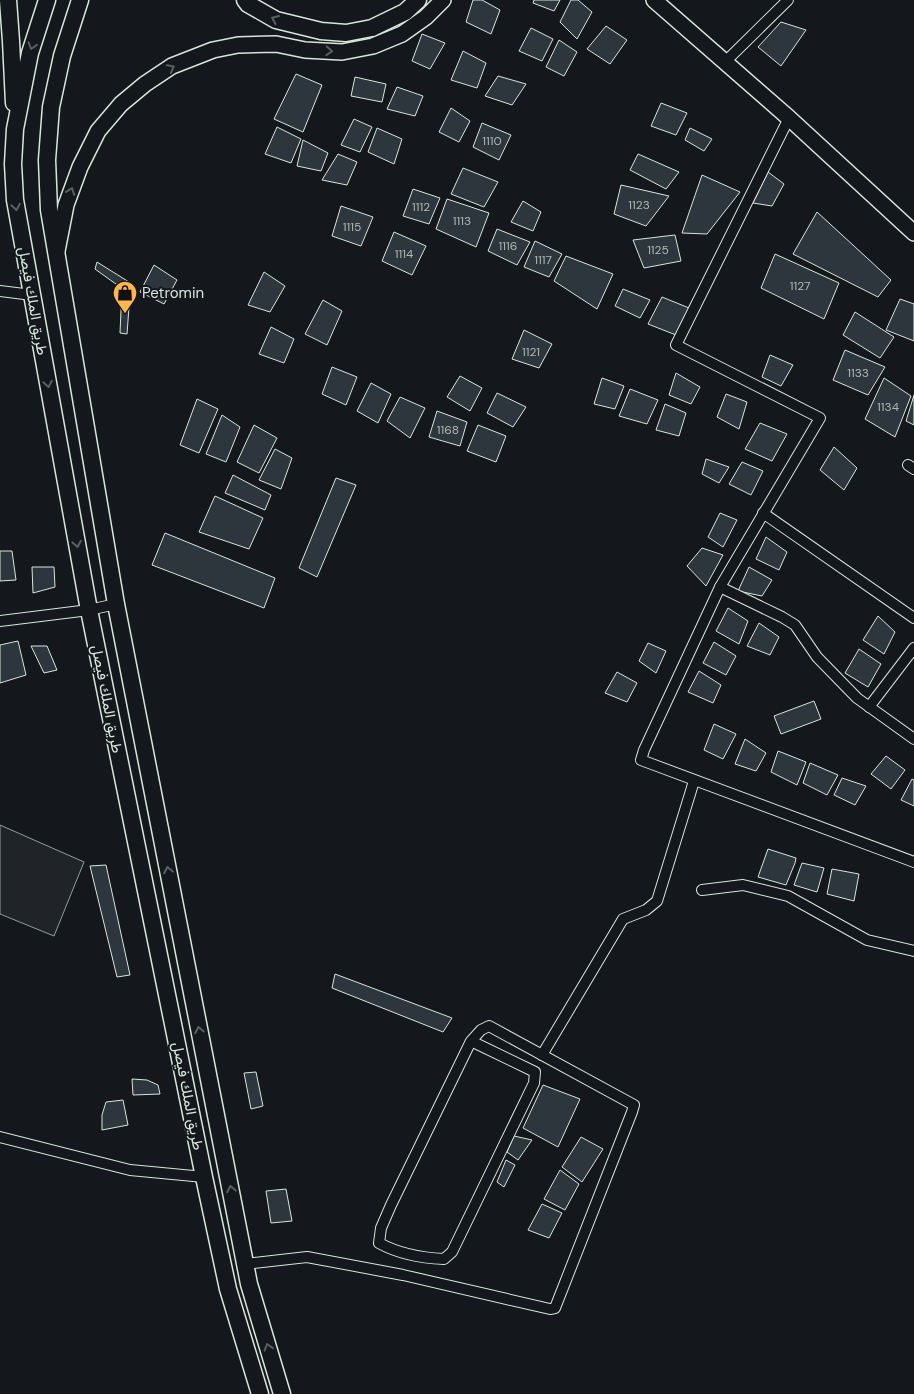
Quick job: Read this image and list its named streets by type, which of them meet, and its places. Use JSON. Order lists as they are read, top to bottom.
{
  "streets": {
    "main road": ["طريق الملك فيصل"]
  },
  "places": {
    "shop": ["Petromin"]
  },
  "house_numbers": [
    "1110",
    "1123",
    "1112",
    "1113",
    "1115",
    "1116",
    "1125",
    "1114",
    "1117",
    "1127",
    "1121",
    "1133",
    "1134",
    "1168"
  ]
}
